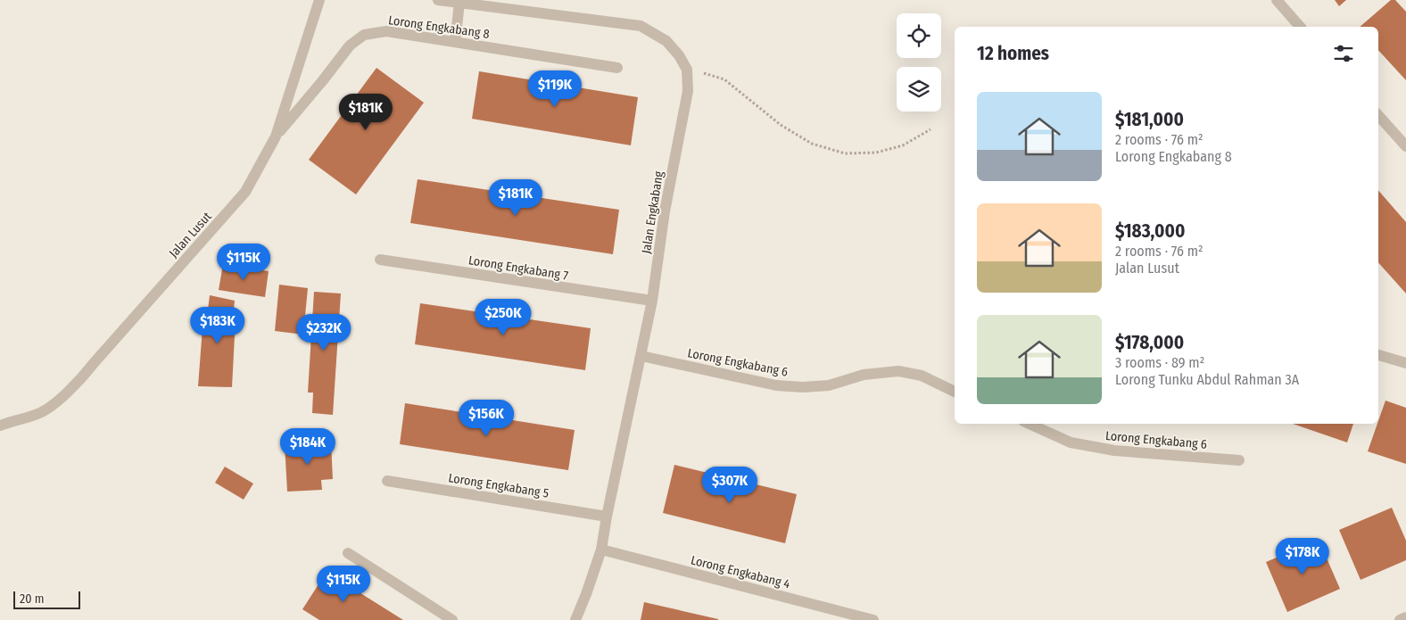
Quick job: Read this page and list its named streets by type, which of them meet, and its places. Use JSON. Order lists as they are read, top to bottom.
{
  "streets": {
    "street": [
      "Lorong Engkabang 8",
      "Jalan Engkabang",
      "Jalan Lusut",
      "Lorong Engkabang 7",
      "Lorong Engkabang 6",
      "Lorong Engkabang 5",
      "Lorong Engkabang 4"
    ]
  },
  "crossings": [
    ["Lorong Engkabang 8", "Jalan Lusut"],
    ["Jalan Engkabang", "Lorong Engkabang 7"],
    ["Jalan Engkabang", "Lorong Engkabang 6"],
    ["Jalan Engkabang", "Lorong Engkabang 5"],
    ["Jalan Engkabang", "Lorong Engkabang 4"]
  ],
  "scale_bar": "20 m",
  "page": {
    "heading": "12 homes",
    "price": [
      "$119K",
      "$181K",
      "$181K",
      "$115K",
      "$250K",
      "$183K",
      "$232K",
      "$156K",
      "$184K",
      "$307K",
      "$178K",
      "$115K"
    ],
    "list": [
      {
        "name": "$181,000",
        "note": "2 rooms · 76 m² · Lorong Engkabang 8"
      },
      {
        "name": "$183,000",
        "note": "2 rooms · 76 m² · Jalan Lusut"
      },
      {
        "name": "$178,000",
        "note": "3 rooms · 89 m² · Lorong Tunku Abdul Rahman 3A"
      }
    ],
    "scale": "20 m"
  }
}
